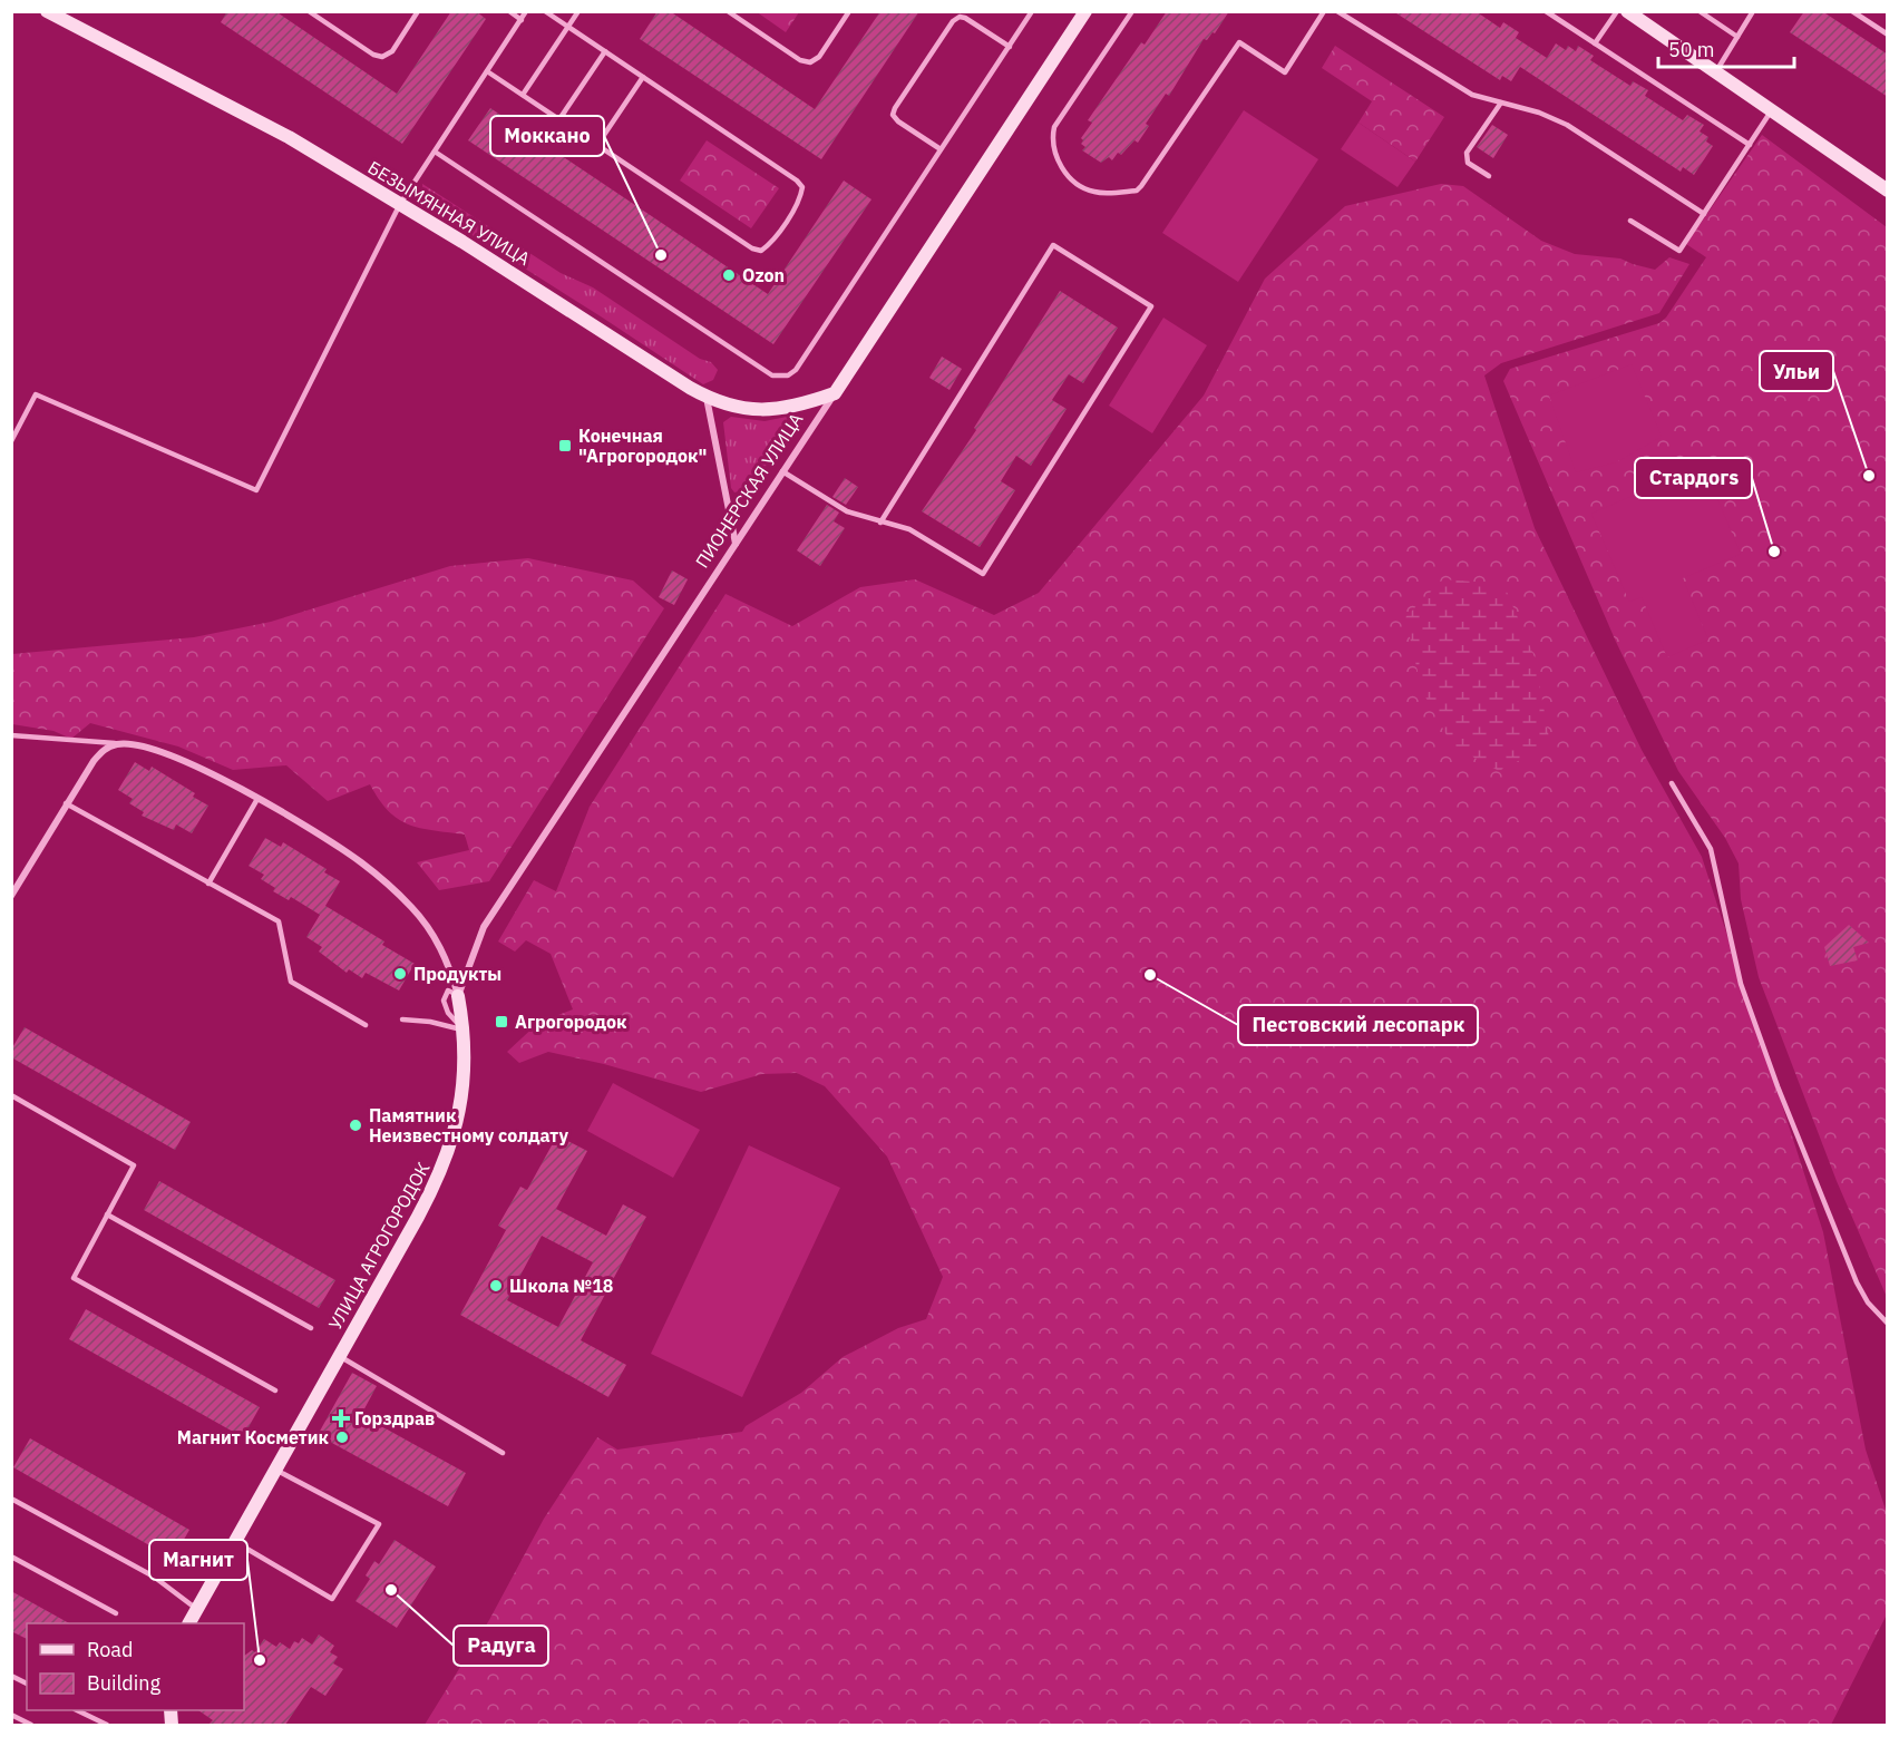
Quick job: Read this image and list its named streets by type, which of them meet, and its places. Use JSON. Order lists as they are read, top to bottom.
{
  "streets": {
    "street": ["БЕЗЫМЯННАЯ УЛИЦА", "ПИОНЕРСКАЯ УЛИЦА", "УЛИЦА АГРОГОРОДОК"]
  },
  "crossings": [
    ["БЕЗЫМЯННАЯ УЛИЦА", "ПИОНЕРСКАЯ УЛИЦА"],
    ["ПИОНЕРСКАЯ УЛИЦА", "УЛИЦА АГРОГОРОДОК"]
  ],
  "places": {
    "other": [
      "Моккано",
      "Ozon",
      "Ульи",
      "Стардогs",
      "Продукты",
      "Пестовский лесопарк",
      "Памятник Неизвестному солдату",
      "Школа №18",
      "Магнит Косметик",
      "Радуга",
      "Магнит"
    ],
    "transit": ["Конечная \"Агрогородок\"", "Агрогородок"],
    "health": ["Горздрав"]
  },
  "legend": ["Road", "Building"],
  "scale_bar": "50 m"
}
